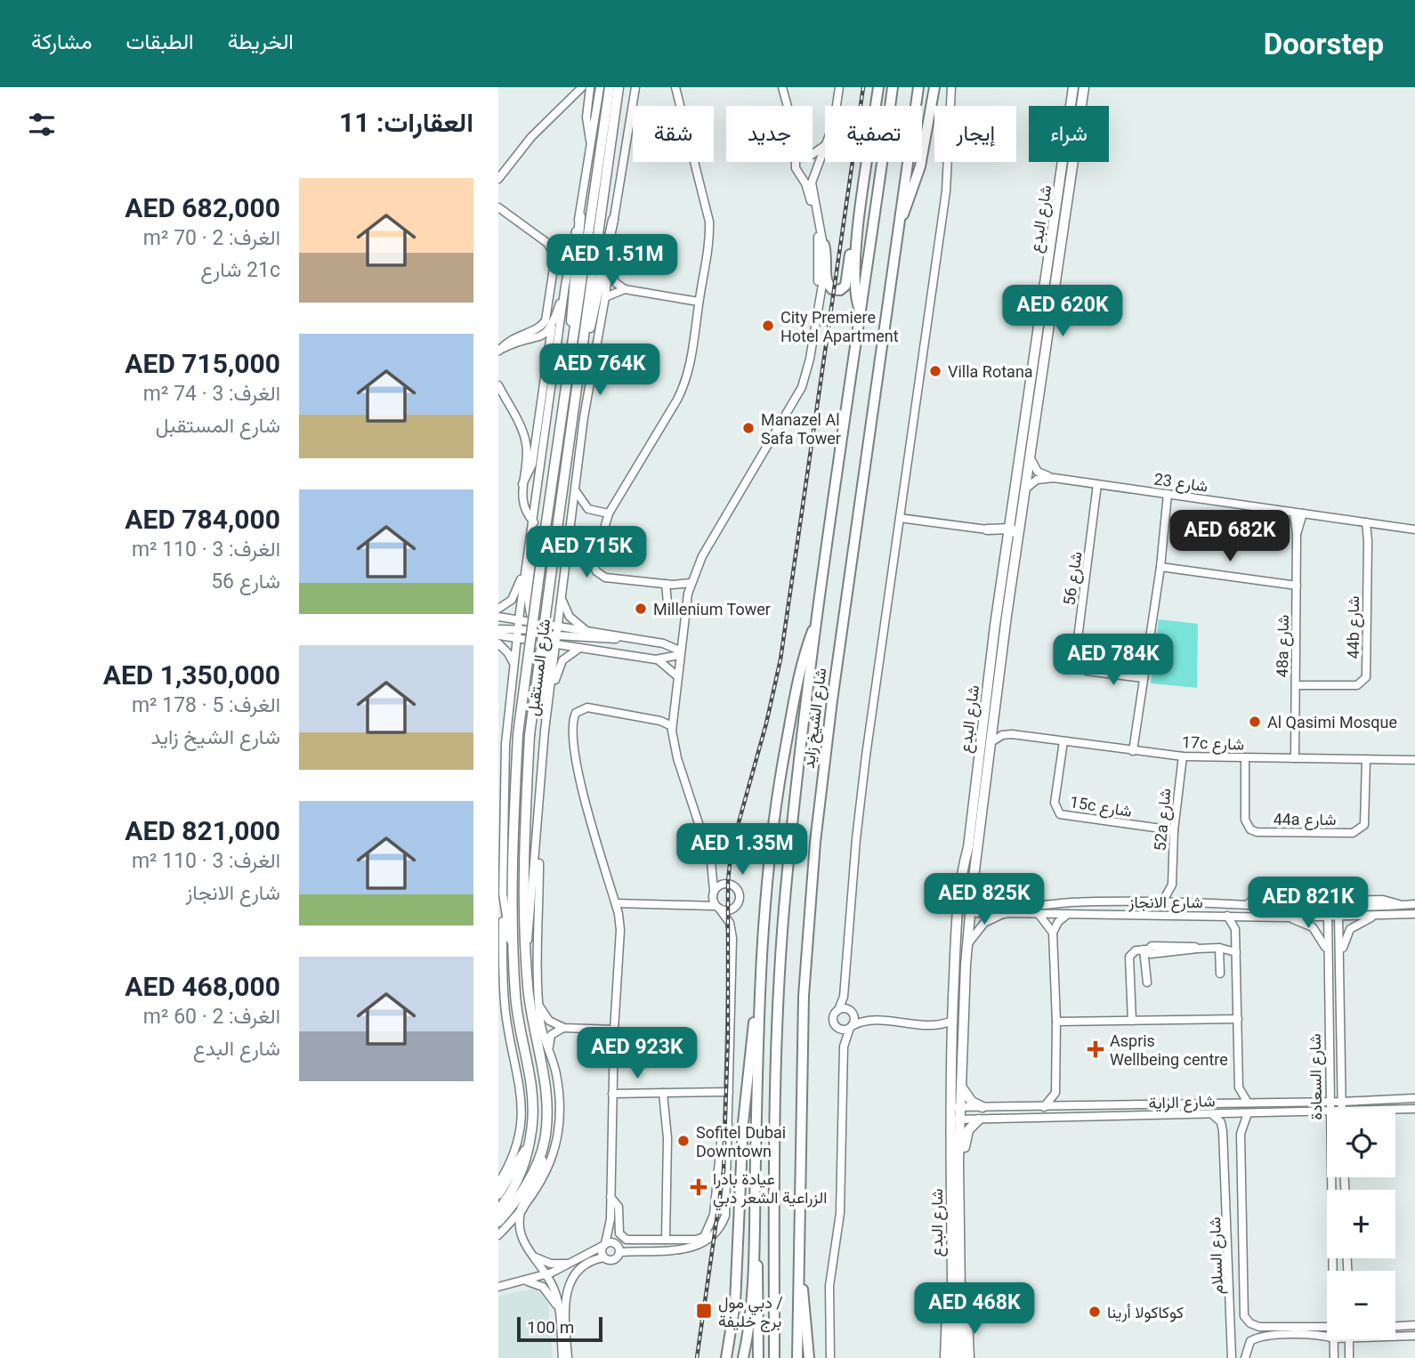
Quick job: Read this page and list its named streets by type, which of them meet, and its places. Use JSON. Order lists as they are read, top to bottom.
{
  "streets": {
    "highway": ["شارع الشيخ زايد"],
    "main road": ["شارع البدع", "شارع المستقبل"],
    "street": [
      "شارع 23",
      "شارع 56",
      "44b شارع",
      "48a شارع",
      "17c شارع",
      "15c شارع",
      "44a شارع",
      "52a شارع",
      "شارع الانجاز",
      "شارع السعادة",
      "شارع الراية",
      "شارع السلام"
    ]
  },
  "crossings": [
    ["شارع البدع", "شارع 23"],
    ["شارع البدع", "17c شارع"],
    ["شارع البدع", "شارع الانجاز"],
    ["شارع البدع", "شارع الراية"],
    ["شارع 23", "شارع 56"],
    ["شارع 23", "44b شارع"],
    ["شارع 23", "48a شارع"],
    ["44b شارع", "48a شارع"],
    ["48a شارع", "17c شارع"],
    ["17c شارع", "15c شارع"],
    ["17c شارع", "44a شارع"],
    ["17c شارع", "52a شارع"],
    ["15c شارع", "52a شارع"],
    ["52a شارع", "شارع الانجاز"],
    ["شارع الانجاز", "شارع السعادة"],
    ["شارع السعادة", "شارع الراية"],
    ["شارع الراية", "شارع السلام"]
  ],
  "places": {
    "other": [
      "City Premiere Hotel Apartment",
      "Villa Rotana",
      "Manazel Al Safa Tower",
      "Millenium Tower",
      "Al Qasimi Mosque",
      "Sofitel Dubai Downtown",
      "كوكاكولا أرينا"
    ],
    "health": ["Aspris Wellbeing centre", "عيادة بادرا الزراعية الشعر دبي"],
    "transit": ["دبي مول / برج خليفة"]
  },
  "scale_bar": "100 m",
  "page": {
    "header": "Doorstep",
    "nav": ["الخريطة", "الطبقات", "مشاركة"],
    "heading": "العقارات: 11",
    "chip": [
      "شراء",
      "إيجار",
      "تصفية",
      "جديد",
      "شقة"
    ],
    "list": [
      {
        "name": "AED 682,000",
        "note": "الغرف: 2 · 70 m² · 21c شارع"
      },
      {
        "name": "AED 715,000",
        "note": "الغرف: 3 · 74 m² · شارع المستقبل"
      },
      {
        "name": "AED 784,000",
        "note": "الغرف: 3 · 110 m² · شارع 56"
      },
      {
        "name": "AED 1,350,000",
        "note": "الغرف: 5 · 178 m² · شارع الشيخ زايد"
      },
      {
        "name": "AED 821,000",
        "note": "الغرف: 3 · 110 m² · شارع الانجاز"
      },
      {
        "name": "AED 468,000",
        "note": "الغرف: 2 · 60 m² · شارع البدع"
      }
    ],
    "price": [
      "AED 1.51M",
      "AED 620K",
      "AED 764K",
      "AED 682K",
      "AED 715K",
      "AED 784K",
      "AED 1.35M",
      "AED 825K",
      "AED 821K",
      "AED 923K",
      "AED 468K"
    ],
    "map_buttons": ["+", "−"],
    "scale": "100 m"
  }
}
